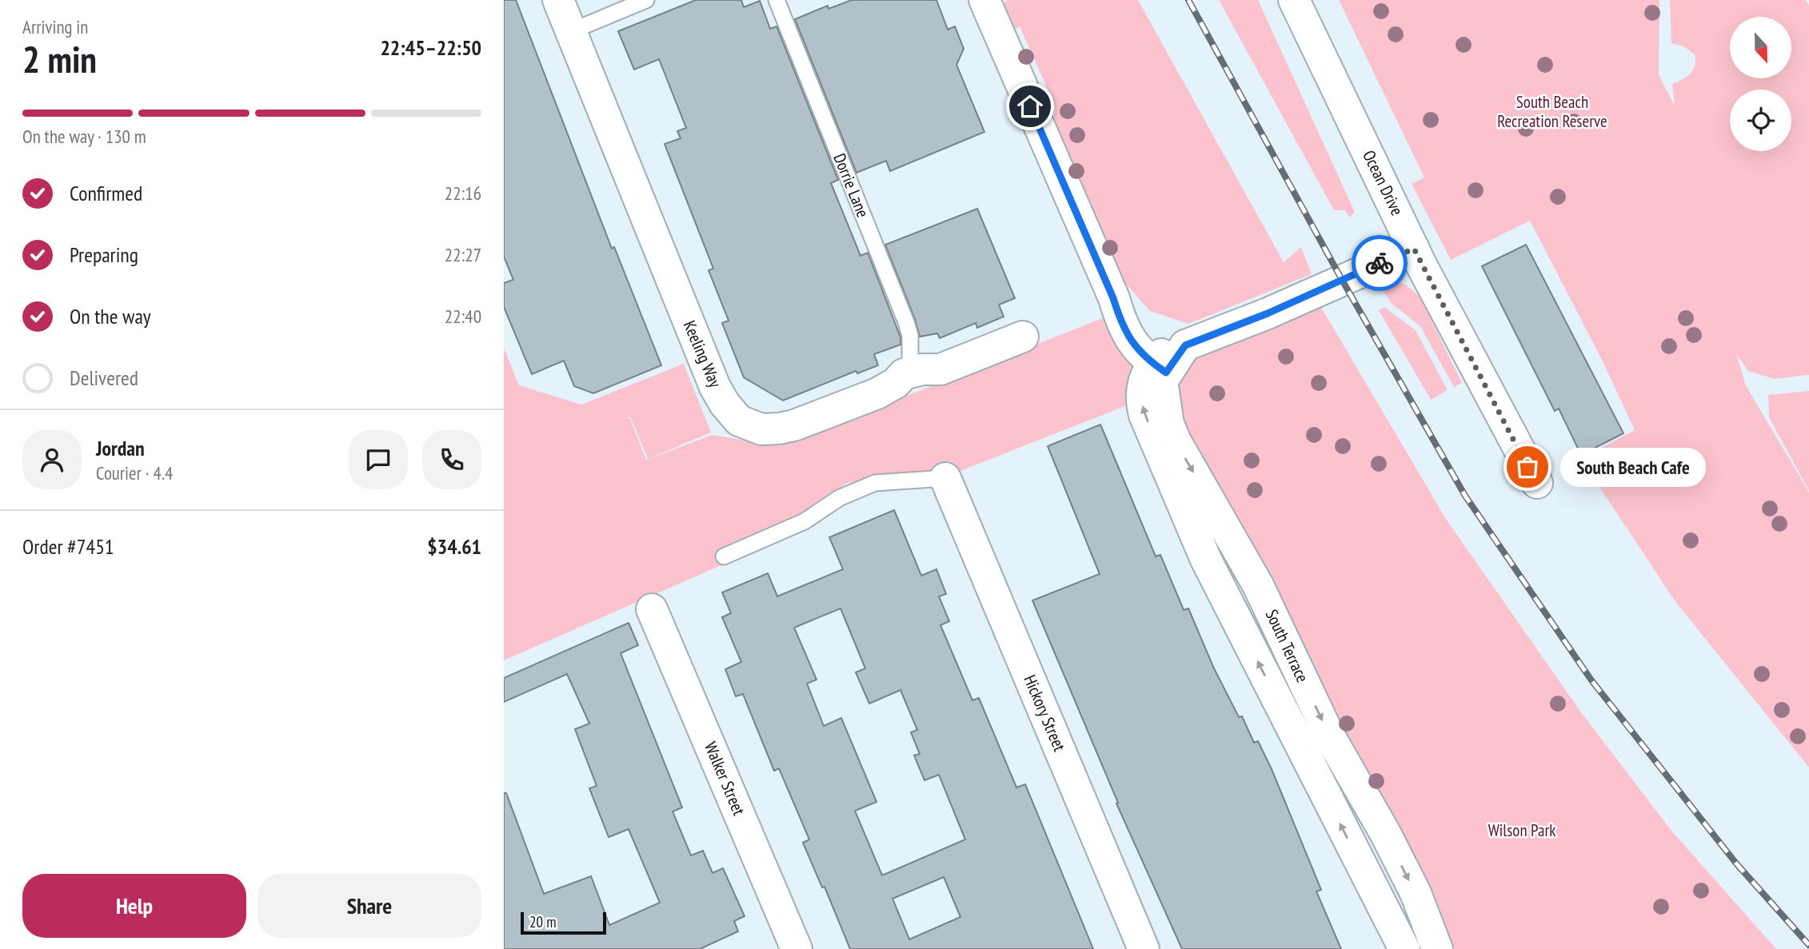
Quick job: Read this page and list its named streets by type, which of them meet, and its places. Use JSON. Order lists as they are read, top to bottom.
{
  "streets": {
    "street": [
      "Ocean Drive",
      "Keeling Way",
      "South Terrace",
      "Hickory Street",
      "Walker Street"
    ],
    "lane": ["Dorrie Lane"]
  },
  "crossings": [
    ["Dorrie Lane", "Keeling Way"]
  ],
  "parks": ["South Beach Recreation Reserve", "Wilson Park"],
  "places": ["South Beach Cafe"],
  "scale_bar": "20 m",
  "north": "bottom",
  "page": {
    "heading": ["2 min", "Arriving in", "22:45–22:50"],
    "panel": [
      "Jordan",
      "Courier · 4.4",
      "Order #7451",
      "$34.61"
    ],
    "bar": "On the way · 130 m",
    "list": [
      ["Confirmed", "22:16"],
      ["Preparing", "22:27"],
      ["On the way", "22:40"],
      "Delivered"
    ],
    "bubble": "South Beach Cafe",
    "buttons": ["Help", "Share"],
    "scale": "20 m"
  }
}
